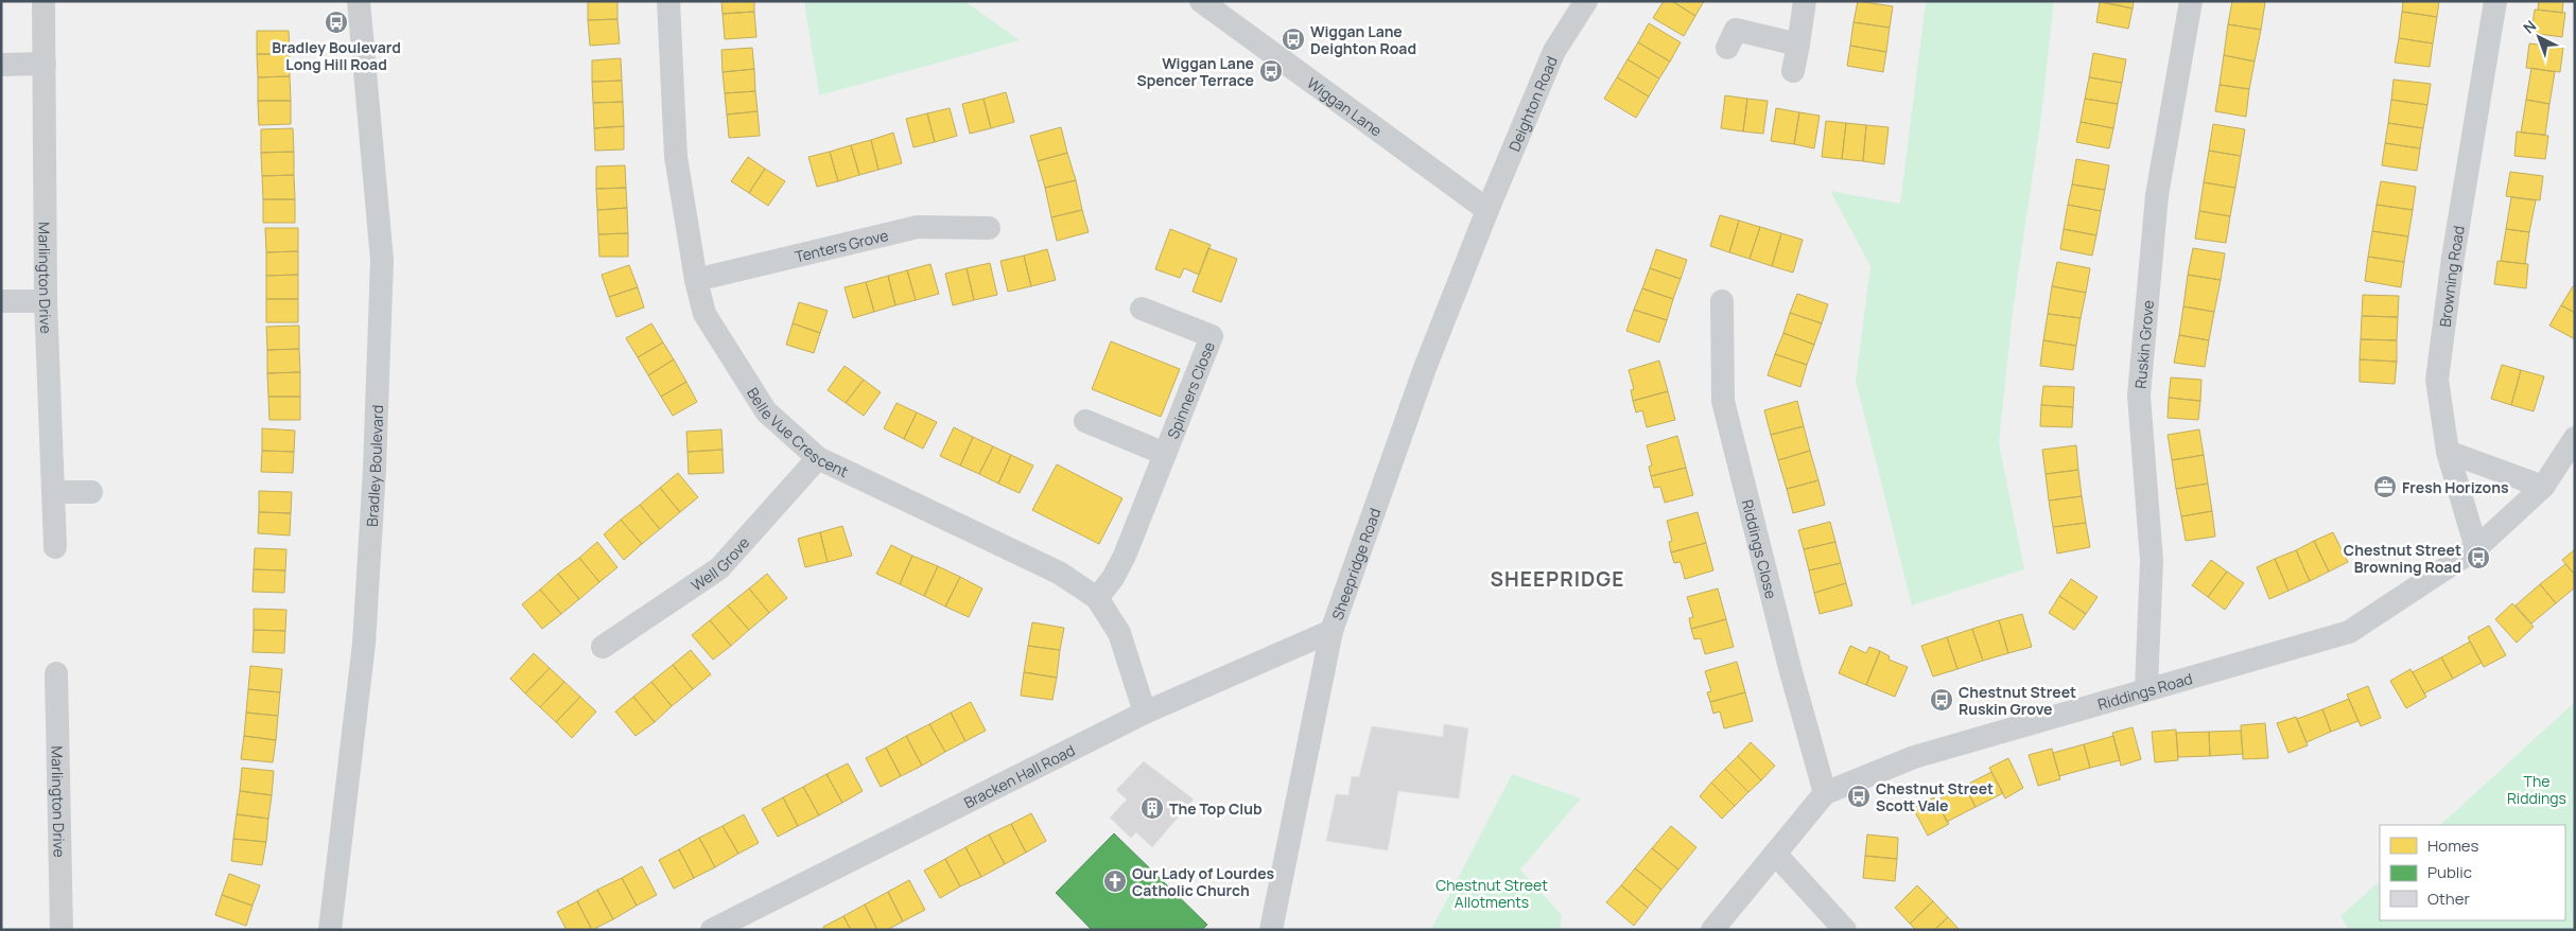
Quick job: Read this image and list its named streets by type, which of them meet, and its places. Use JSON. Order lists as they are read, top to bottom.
{
  "streets": {
    "street": [
      "Deighton Road",
      "Wiggan Lane",
      "Tenters Grove",
      "Browning Road",
      "Marlington Drive",
      "Ruskin Grove",
      "Spinners Close",
      "Belle Vue Crescent",
      "Bradley Boulevard",
      "Riddings Close",
      "Well Grove",
      "Sheepridge Road",
      "Riddings Road",
      "Bracken Hall Road"
    ]
  },
  "crossings": [
    ["Deighton Road", "Wiggan Lane"],
    ["Deighton Road", "Sheepridge Road"],
    ["Wiggan Lane", "Sheepridge Road"],
    ["Tenters Grove", "Belle Vue Crescent"],
    ["Browning Road", "Riddings Road"],
    ["Ruskin Grove", "Riddings Road"],
    ["Spinners Close", "Belle Vue Crescent"],
    ["Belle Vue Crescent", "Well Grove"],
    ["Belle Vue Crescent", "Bracken Hall Road"],
    ["Riddings Close", "Riddings Road"],
    ["Sheepridge Road", "Bracken Hall Road"]
  ],
  "districts": ["SHEEPRIDGE"],
  "parks": ["The Riddings", "Chestnut Street Allotments"],
  "places": {
    "bus stop": [
      "Bradley Boulevard Long Hill Road",
      "Wiggan Lane Deighton Road",
      "Wiggan Lane Spencer Terrace",
      "Chestnut Street Browning Road",
      "Chestnut Street Ruskin Grove",
      "Chestnut Street Scott Vale"
    ],
    "office": ["Fresh Horizons"],
    "building": ["The Top Club"],
    "church": ["Our Lady of Lourdes Catholic Church"]
  },
  "legend": ["Homes", "Public", "Other"],
  "north": "top left"
}
